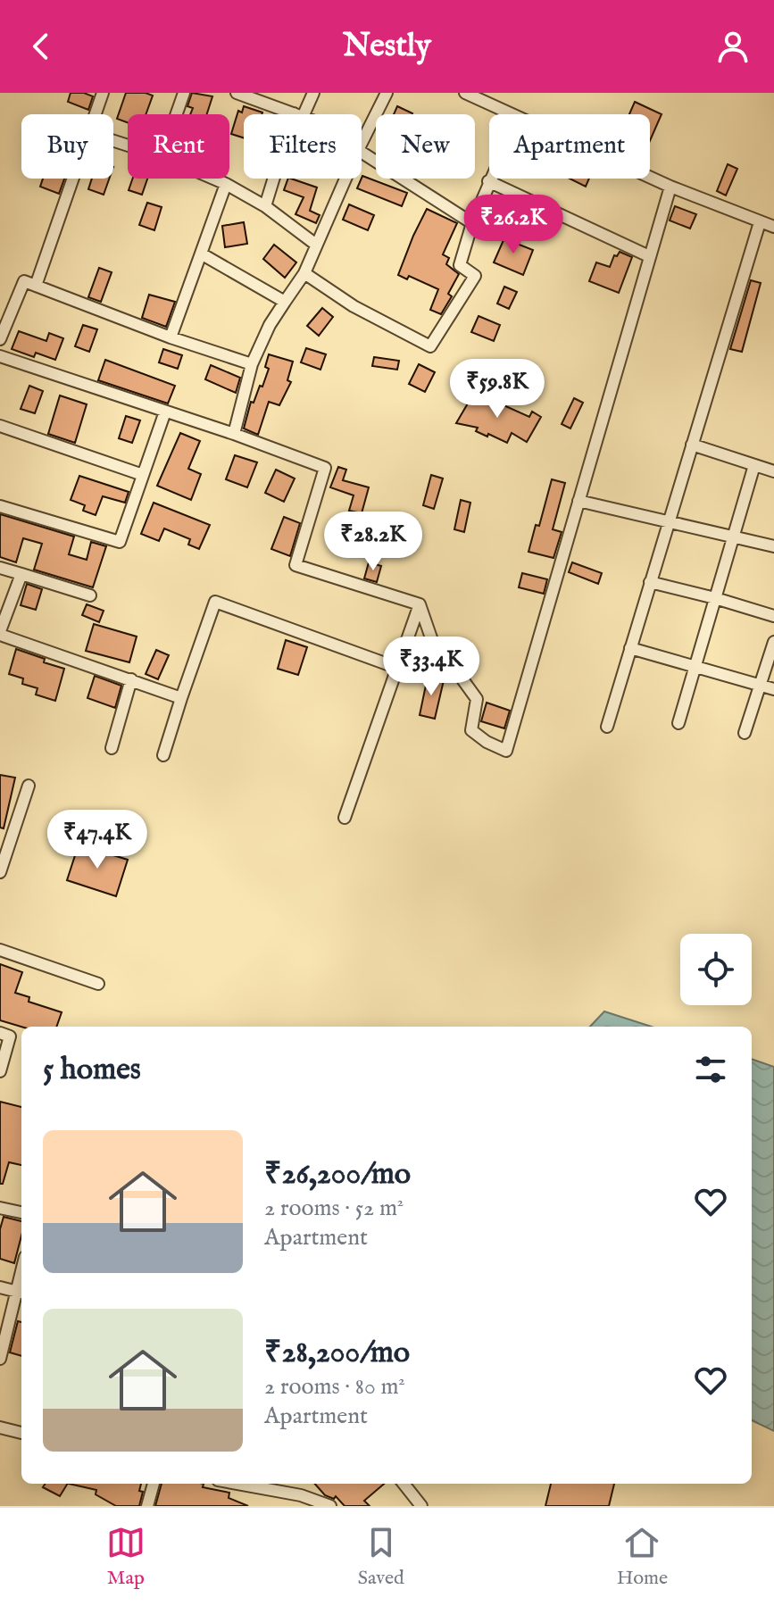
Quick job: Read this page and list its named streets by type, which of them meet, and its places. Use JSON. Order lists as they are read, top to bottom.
{
  "page": {
    "header": "Nestly",
    "chip": [
      "Buy",
      "Rent",
      "Filters",
      "New",
      "Apartment"
    ],
    "price": [
      "₹26.2K",
      "₹59.8K",
      "₹28.2K",
      "₹33.4K",
      "₹47.4K"
    ],
    "heading": "5 homes",
    "list": [
      {
        "name": "₹26,200/mo",
        "note": "2 rooms · 52 m² · Apartment"
      },
      {
        "name": "₹28,200/mo",
        "note": "2 rooms · 80 m² · Apartment"
      }
    ],
    "tabs": ["Map", "Saved", "Home"]
  }
}
